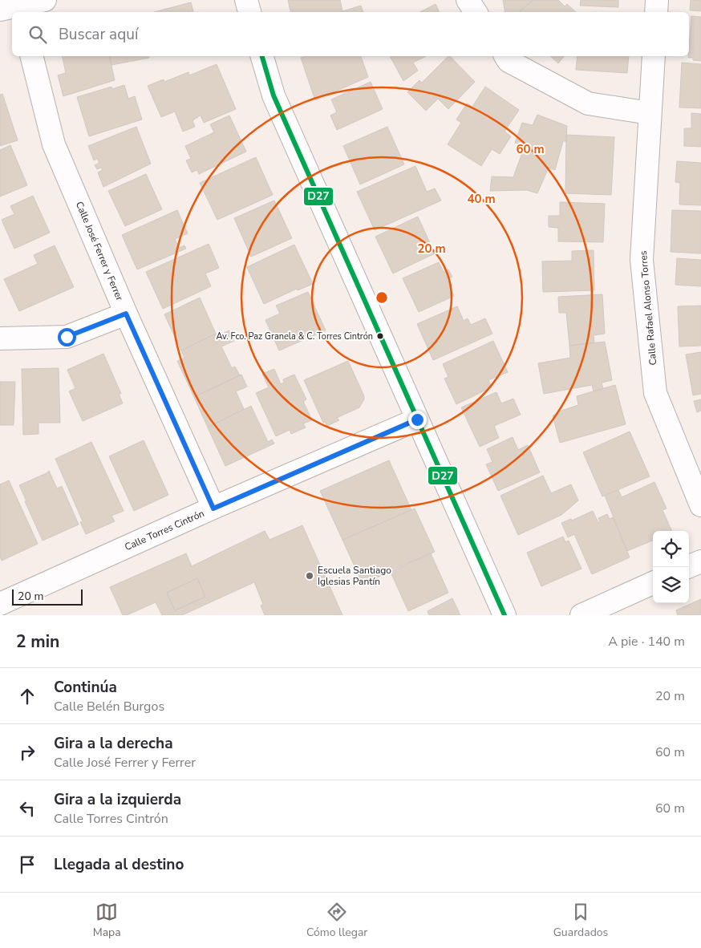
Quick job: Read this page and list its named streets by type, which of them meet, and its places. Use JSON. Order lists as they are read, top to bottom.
{
  "streets": {
    "street": ["Calle José Ferrer y Ferrer", "Calle Rafael Alonso Torres", "Calle Torres Cintrón"]
  },
  "crossings": [
    ["Calle José Ferrer y Ferrer", "Calle Torres Cintrón"]
  ],
  "places": ["Av. Fco. Paz Granela & C. Torres Cintrón", "Escuela Santiago Iglesias Pantín"],
  "lines": ["transit line D27"],
  "scale_bar": "20 m",
  "page": {
    "search": "Buscar aquí",
    "scale": "20 m",
    "heading": ["2 min", "A pie · 140 m"],
    "list": [
      ["Continúa", "Calle Belén Burgos", "20 m"],
      ["Gira a la derecha", "Calle José Ferrer y Ferrer", "60 m"],
      ["Gira a la izquierda", "Calle Torres Cintrón", "60 m"],
      "Llegada al destino"
    ],
    "nav": ["Mapa", "Cómo llegar", "Guardados"]
  },
  "rings": ["60 m", "40 m", "20 m"]
}
